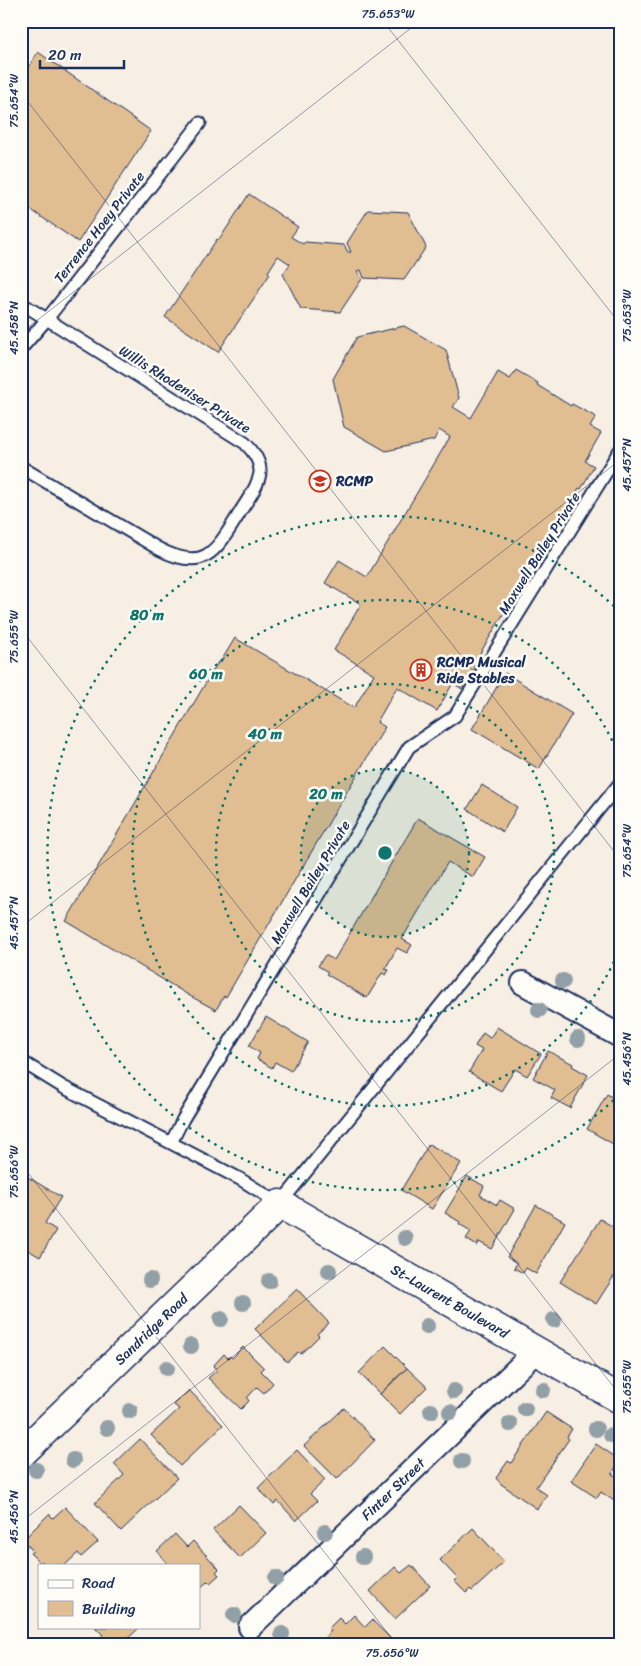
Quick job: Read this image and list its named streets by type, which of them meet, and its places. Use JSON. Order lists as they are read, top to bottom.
{
  "streets": {
    "street": ["St-Laurent Boulevard", "Sandridge Road", "Finter Street"],
    "lane": ["Terrence Hoey Private", "Willis Rhodeniser Private", "Maxwell Bailey Private"]
  },
  "crossings": [
    ["Terrence Hoey Private", "Willis Rhodeniser Private"],
    ["St-Laurent Boulevard", "Sandridge Road"],
    ["St-Laurent Boulevard", "Finter Street"]
  ],
  "places": {
    "school or university": ["RCMP"],
    "building": ["RCMP Musical Ride Stables"]
  },
  "legend": ["Road", "Building"],
  "scale_bar": "20 m",
  "coordinates": [
    "75.653°W",
    "75.654°W",
    "45.458°N",
    "45.457°N",
    "75.655°W",
    "45.456°N",
    "75.656°W"
  ],
  "rings": [
    "80 m",
    "60 m",
    "40 m",
    "20 m"
  ]
}
